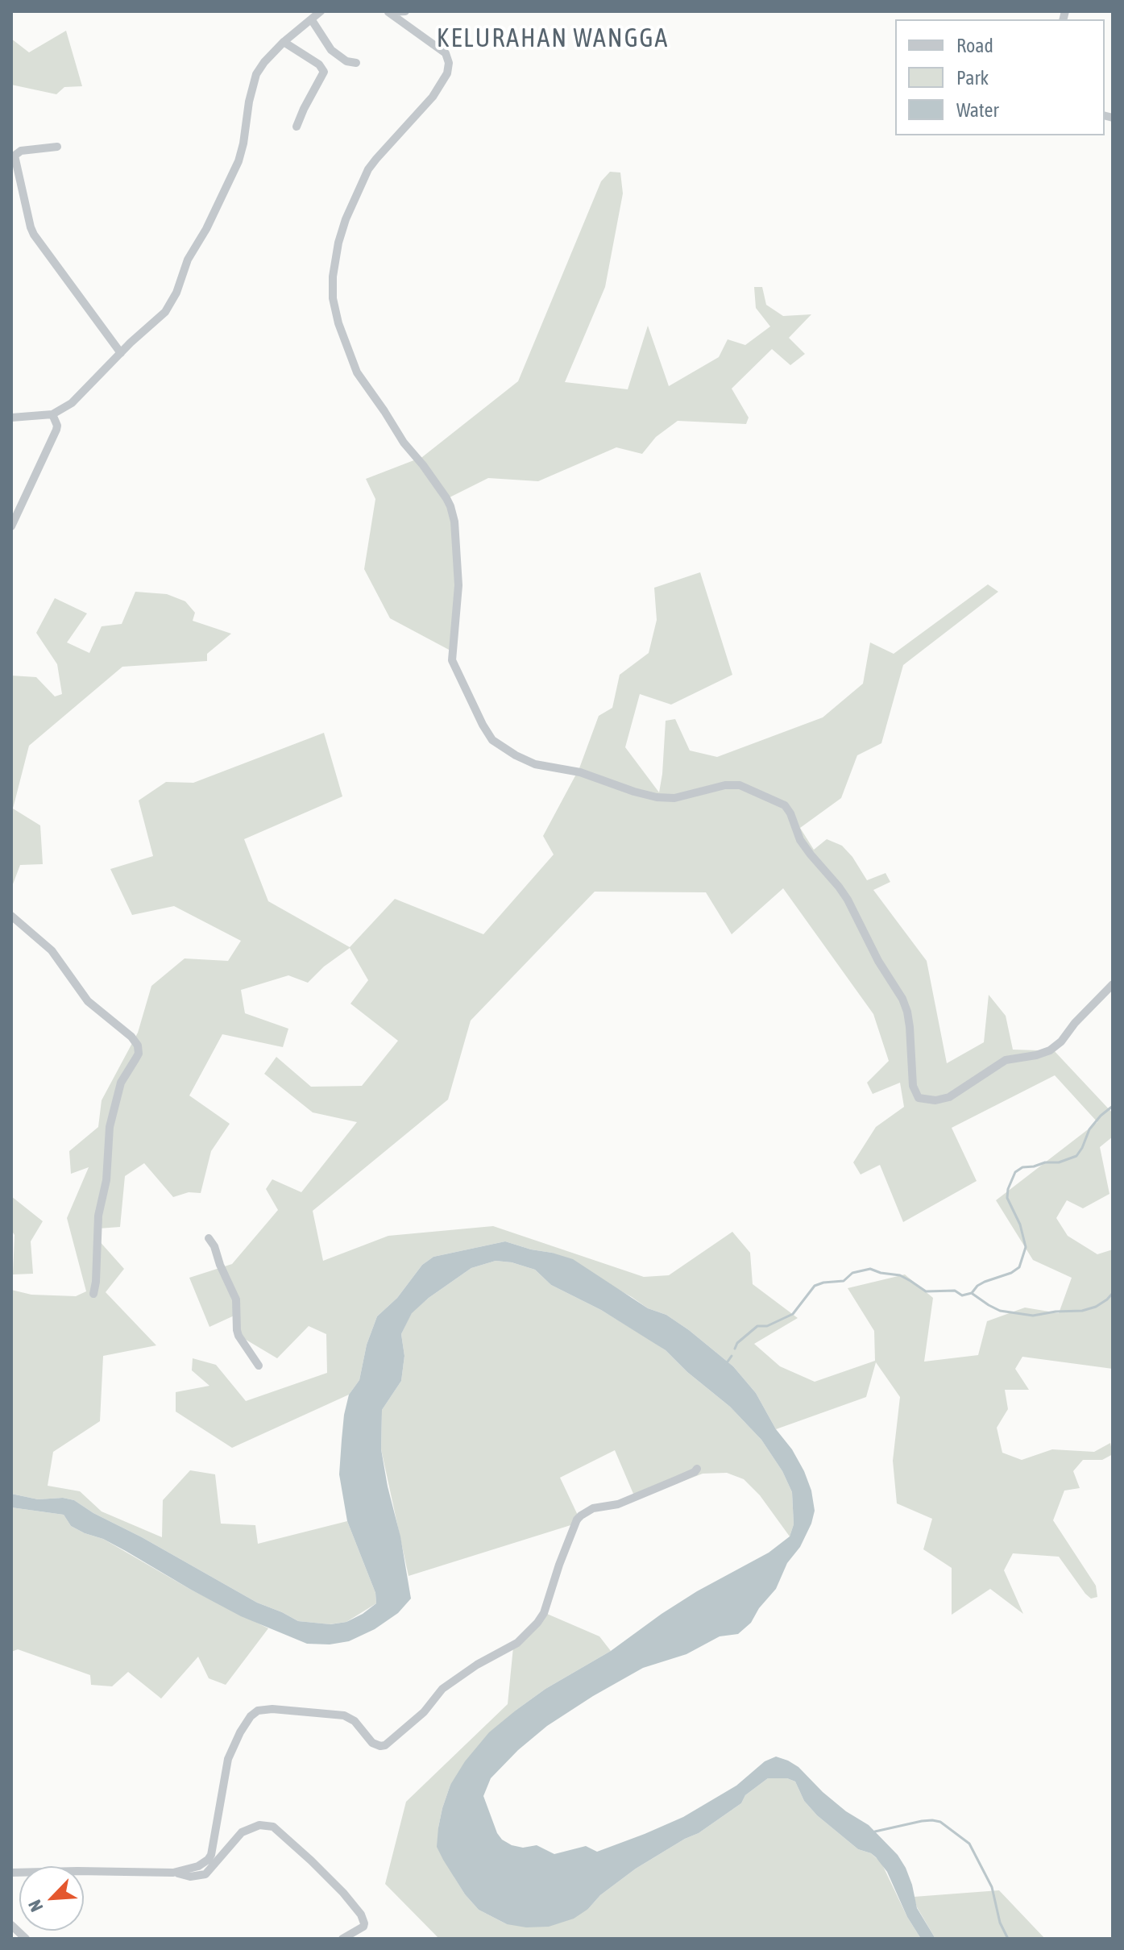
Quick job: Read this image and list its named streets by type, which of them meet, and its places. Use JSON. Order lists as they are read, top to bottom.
{
  "districts": ["KELURAHAN WANGGA"],
  "legend": ["Road", "Park", "Water"],
  "north": "bottom left"
}
